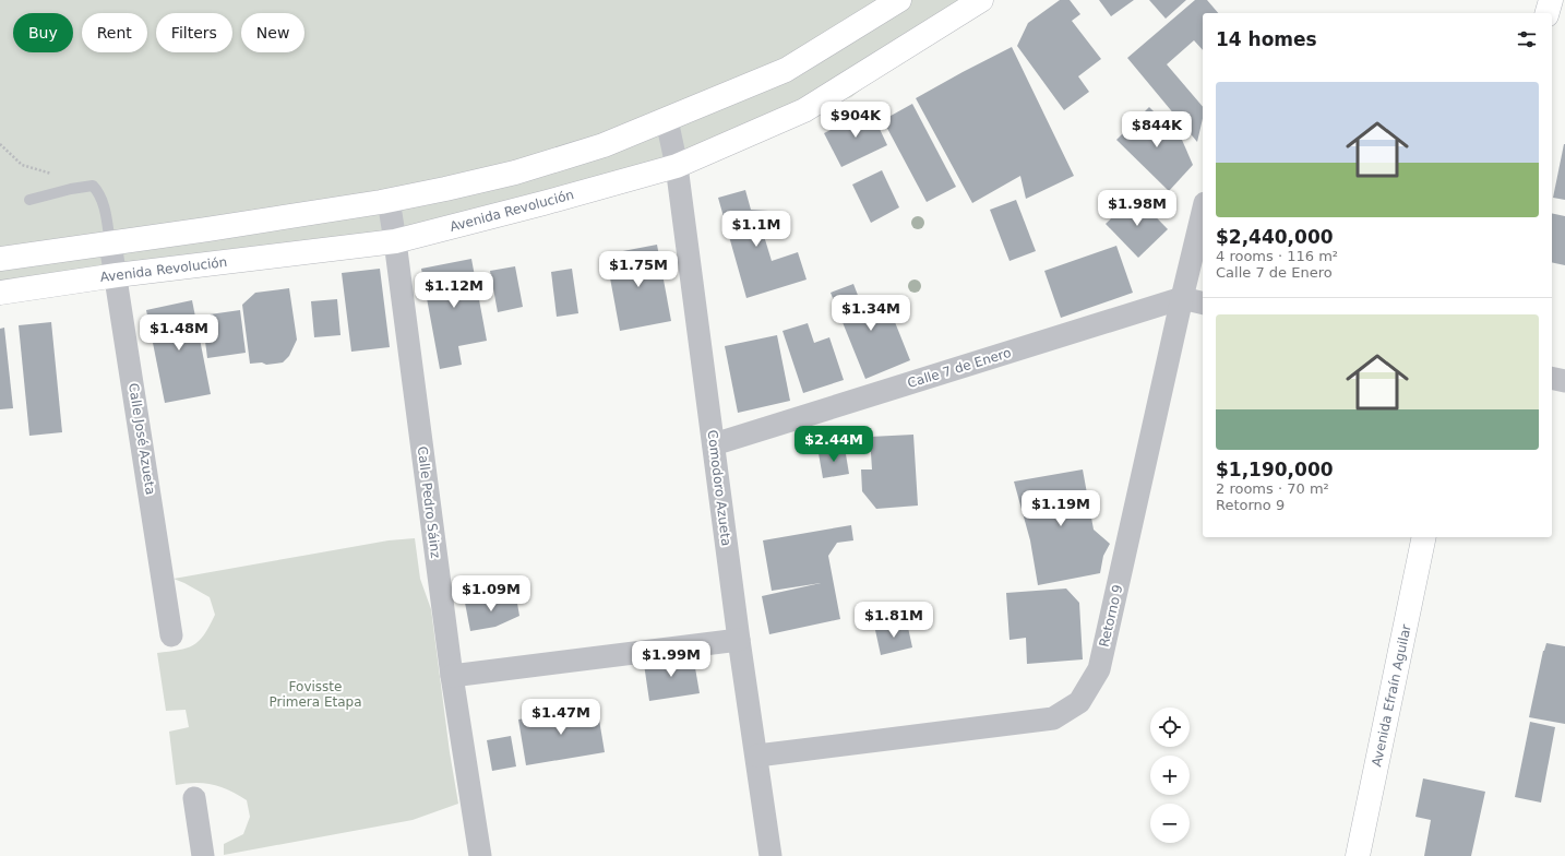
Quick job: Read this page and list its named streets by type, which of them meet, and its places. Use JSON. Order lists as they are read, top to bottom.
{
  "streets": {
    "main road": ["Avenida Revolución", "Avenida Efraín Aguilar"],
    "street": [
      "Calle 7 de Enero",
      "Calle José Azueta",
      "Comodoro Azueta",
      "Calle Pedro Sáinz",
      "Retorno 9"
    ]
  },
  "crossings": [
    ["Avenida Revolución", "Calle José Azueta"],
    ["Avenida Revolución", "Comodoro Azueta"],
    ["Avenida Revolución", "Calle Pedro Sáinz"],
    ["Calle 7 de Enero", "Comodoro Azueta"],
    ["Calle 7 de Enero", "Retorno 9"],
    ["Comodoro Azueta", "Retorno 9"]
  ],
  "parks": ["Fovisste Primera Etapa"],
  "page": {
    "chip": [
      "Buy",
      "Rent",
      "Filters",
      "New"
    ],
    "heading": "14 homes",
    "list": [
      {
        "name": "$2,440,000",
        "note": "4 rooms · 116 m² · Calle 7 de Enero"
      },
      {
        "name": "$1,190,000",
        "note": "2 rooms · 70 m² · Retorno 9"
      }
    ],
    "price": [
      "$904K",
      "$844K",
      "$1.98M",
      "$1.1M",
      "$1.75M",
      "$1.12M",
      "$1.34M",
      "$1.48M",
      "$2.44M",
      "$1.19M",
      "$1.09M",
      "$1.81M",
      "$1.99M",
      "$1.47M"
    ],
    "map_buttons": ["+", "−"]
  }
}
